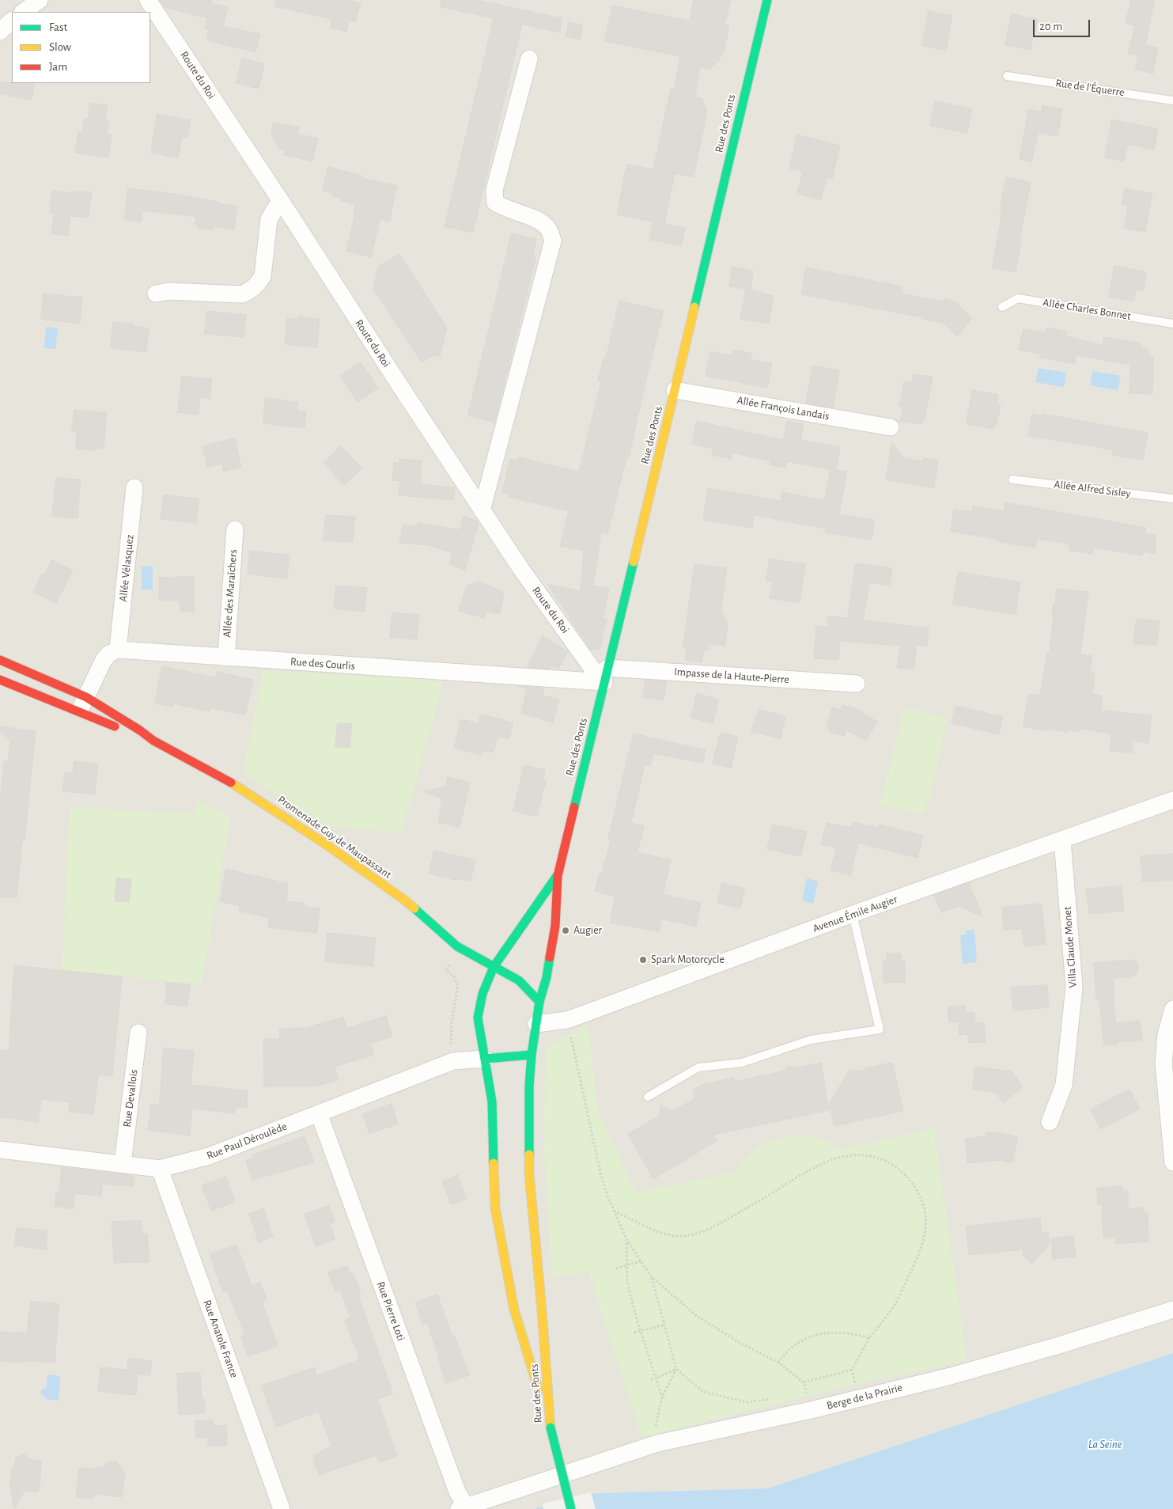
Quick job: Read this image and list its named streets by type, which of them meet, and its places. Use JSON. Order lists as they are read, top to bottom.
{
  "streets": {
    "main road": ["Rue des Ponts", "Promenade Guy de Maupassant"],
    "street": [
      "Route du Roi",
      "Allée François Landais",
      "Allée Vélasquez",
      "Allée des Maraîchers",
      "Rue des Courlis",
      "Impasse de la Haute-Pierre",
      "Avenue Émile Augier",
      "Villa Claude Monet",
      "Rue Devallois",
      "Rue Paul Déroulède",
      "Rue Pierre Loti",
      "Rue Anatole France",
      "Berge de la Prairie"
    ],
    "lane": ["Rue de l'Équerre", "Allée Charles Bonnet", "Allée Alfred Sisley"]
  },
  "crossings": [
    ["Route du Roi", "Rue des Ponts"],
    ["Route du Roi", "Rue des Courlis"],
    ["Route du Roi", "Impasse de la Haute-Pierre"],
    ["Rue des Ponts", "Allée François Landais"],
    ["Rue des Ponts", "Rue des Courlis"],
    ["Rue des Ponts", "Impasse de la Haute-Pierre"],
    ["Rue des Ponts", "Promenade Guy de Maupassant"],
    ["Rue des Ponts", "Avenue Émile Augier"],
    ["Rue des Ponts", "Rue Paul Déroulède"],
    ["Allée Vélasquez", "Rue des Courlis"],
    ["Allée des Maraîchers", "Rue des Courlis"],
    ["Rue des Courlis", "Impasse de la Haute-Pierre"],
    ["Avenue Émile Augier", "Villa Claude Monet"],
    ["Rue Devallois", "Rue Paul Déroulède"],
    ["Rue Paul Déroulède", "Rue Pierre Loti"],
    ["Rue Paul Déroulède", "Rue Anatole France"],
    ["Rue Pierre Loti", "Berge de la Prairie"]
  ],
  "water": ["La Seine"],
  "places": ["Augier", "Spark Motorcycle"],
  "legend": ["Fast", "Slow", "Jam"],
  "scale_bar": "20 m"
}
